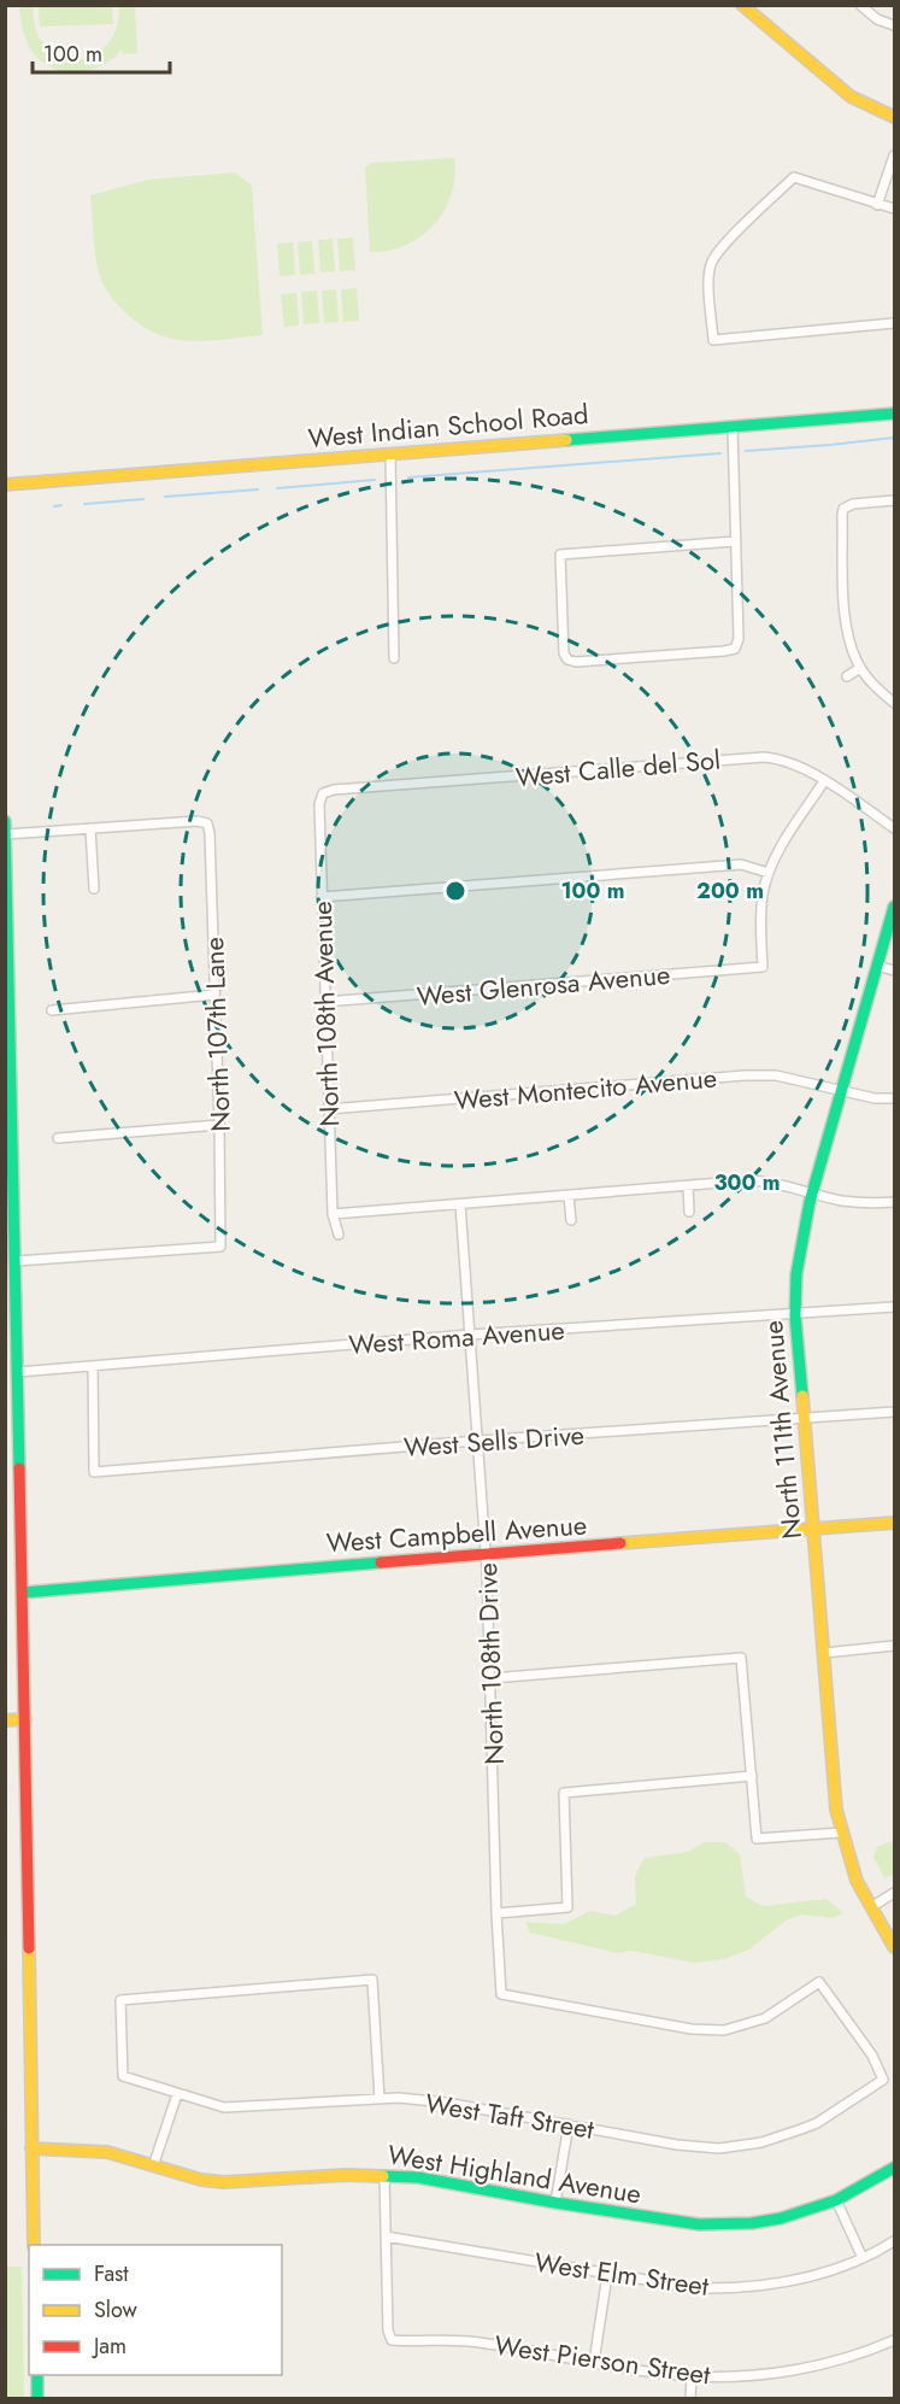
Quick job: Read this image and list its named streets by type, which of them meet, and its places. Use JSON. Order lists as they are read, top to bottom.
{
  "streets": {
    "street": [
      "West Indian School Road",
      "West Calle del Sol",
      "West Glenrosa Avenue",
      "North 108th Avenue",
      "North 107th Lane",
      "West Montecito Avenue",
      "West Roma Avenue",
      "North 111th Avenue",
      "West Sells Drive",
      "West Campbell Avenue",
      "North 108th Drive",
      "West Taft Street",
      "West Highland Avenue",
      "West Elm Street",
      "West Pierson Street"
    ]
  },
  "crossings": [
    ["West Calle del Sol", "North 108th Avenue"],
    ["West Glenrosa Avenue", "North 108th Avenue"],
    ["North 108th Avenue", "West Montecito Avenue"],
    ["West Montecito Avenue", "North 111th Avenue"],
    ["West Roma Avenue", "North 111th Avenue"],
    ["West Roma Avenue", "West Sells Drive"],
    ["West Roma Avenue", "North 108th Drive"],
    ["North 111th Avenue", "West Sells Drive"],
    ["North 111th Avenue", "West Campbell Avenue"],
    ["West Sells Drive", "North 108th Drive"],
    ["West Campbell Avenue", "North 108th Drive"],
    ["North 108th Drive", "West Taft Street"],
    ["West Elm Street", "West Pierson Street"]
  ],
  "legend": ["Fast", "Slow", "Jam"],
  "scale_bar": "100 m",
  "rings": ["100 m", "200 m", "300 m"]
}
